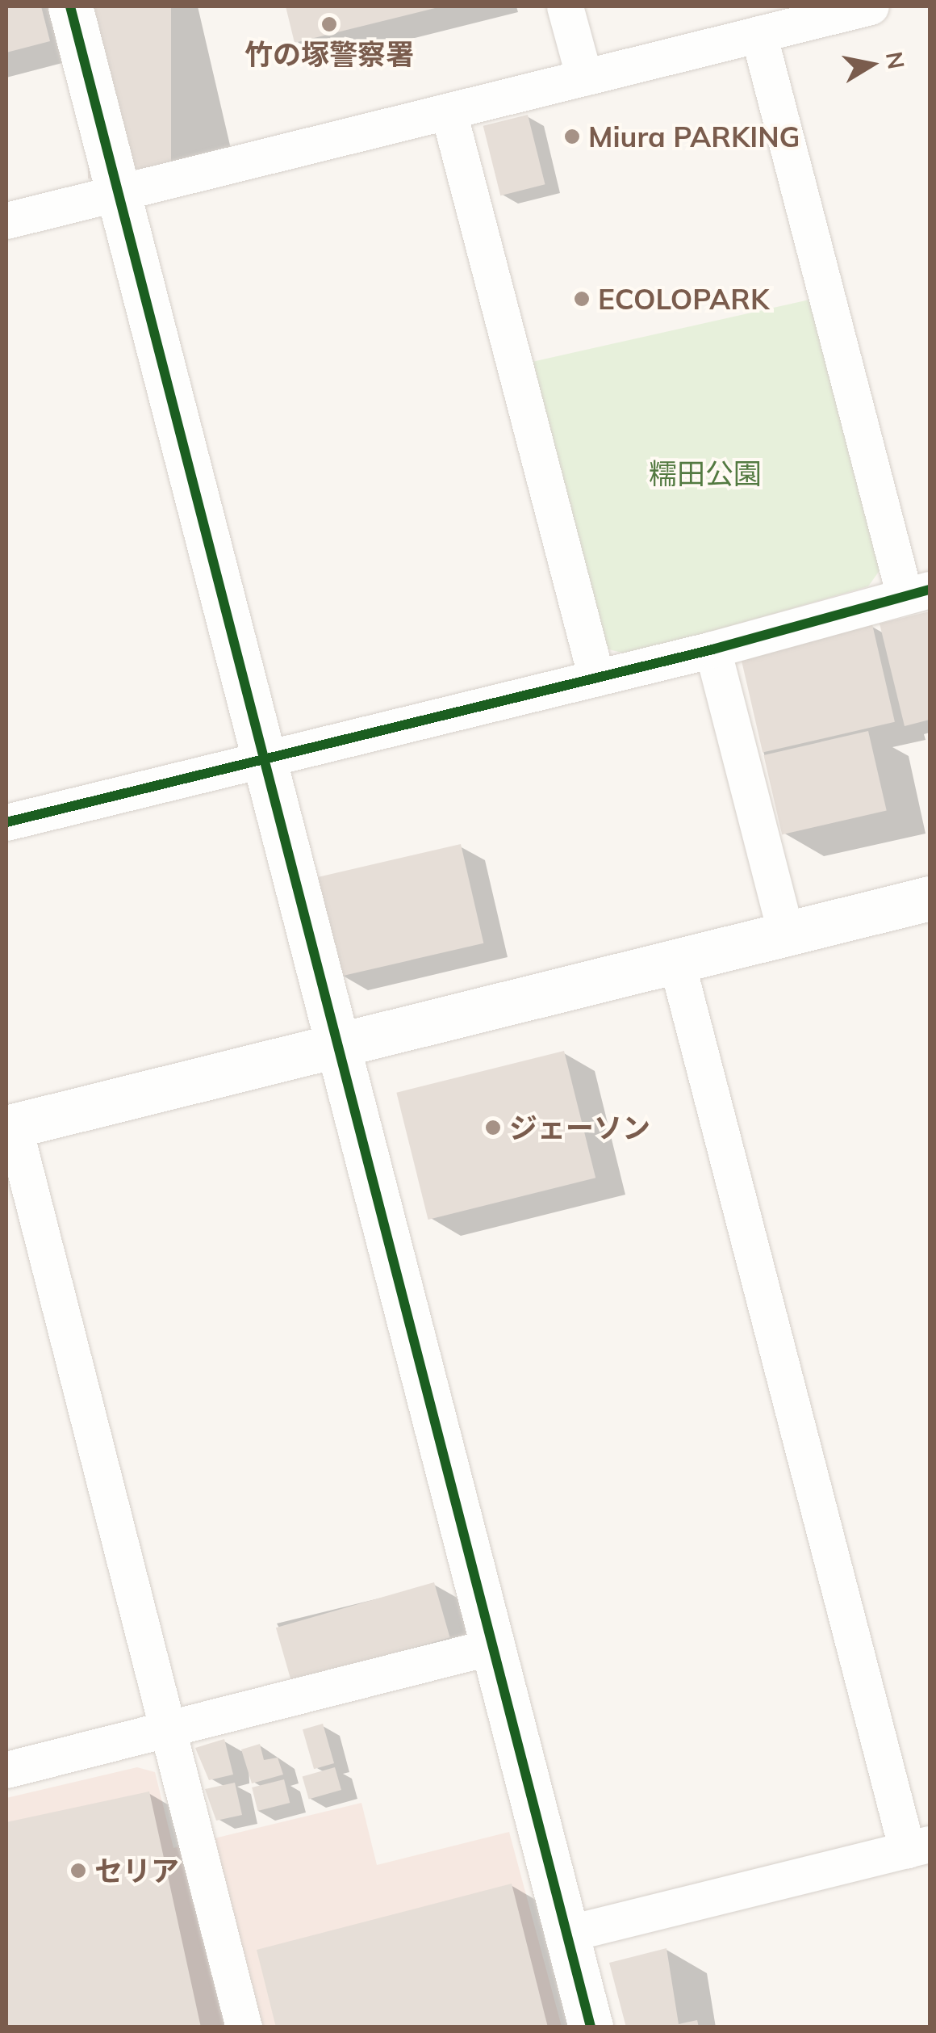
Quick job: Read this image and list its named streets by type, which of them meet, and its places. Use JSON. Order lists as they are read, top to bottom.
{
  "parks": ["糯田公園"],
  "places": [
    "竹の塚警察署",
    "Miura PARKING",
    "ECOLOPARK",
    "ジェーソン",
    "セリア"
  ],
  "north": "right"
}
